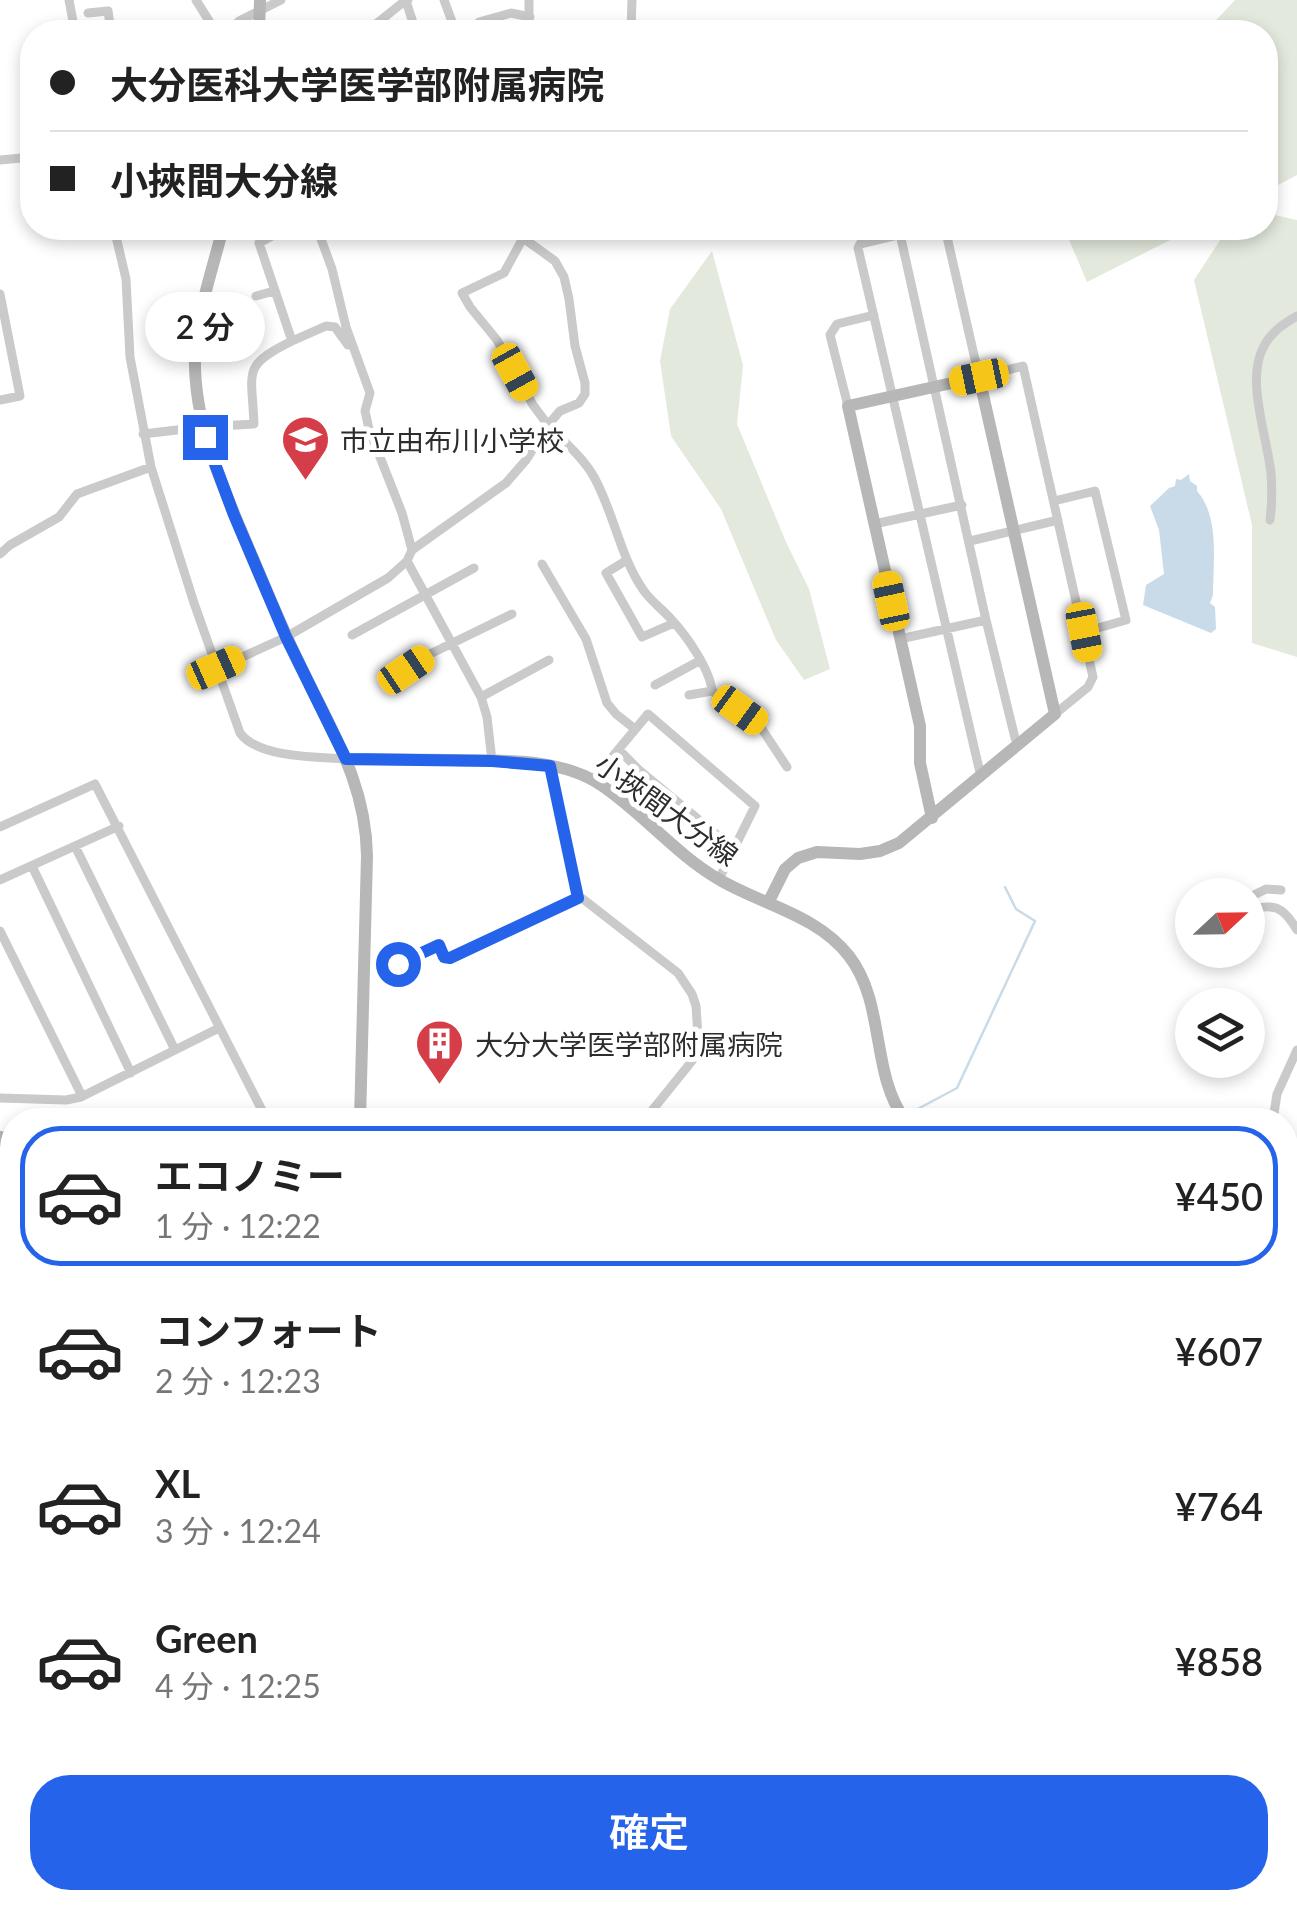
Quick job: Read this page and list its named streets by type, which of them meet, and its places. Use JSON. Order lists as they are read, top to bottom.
{
  "streets": {
    "street": ["小挾間大分線"]
  },
  "places": {
    "school or university": ["市立由布川小学校"],
    "building": ["大分大学医学部附属病院"]
  },
  "north": "right",
  "page": {
    "banner": ["大分医科大学医学部附属病院", "小挾間大分線"],
    "bubble": "2 分",
    "list": [
      {
        "name": "エコノミー",
        "note": "1 分 · 12:22",
        "value": "¥450"
      },
      {
        "name": "コンフォート",
        "note": "2 分 · 12:23",
        "value": "¥607"
      },
      {
        "name": "XL",
        "note": "3 分 · 12:24",
        "value": "¥764"
      },
      {
        "name": "Green",
        "note": "4 分 · 12:25",
        "value": "¥858"
      }
    ],
    "buttons": "確定"
  }
}
